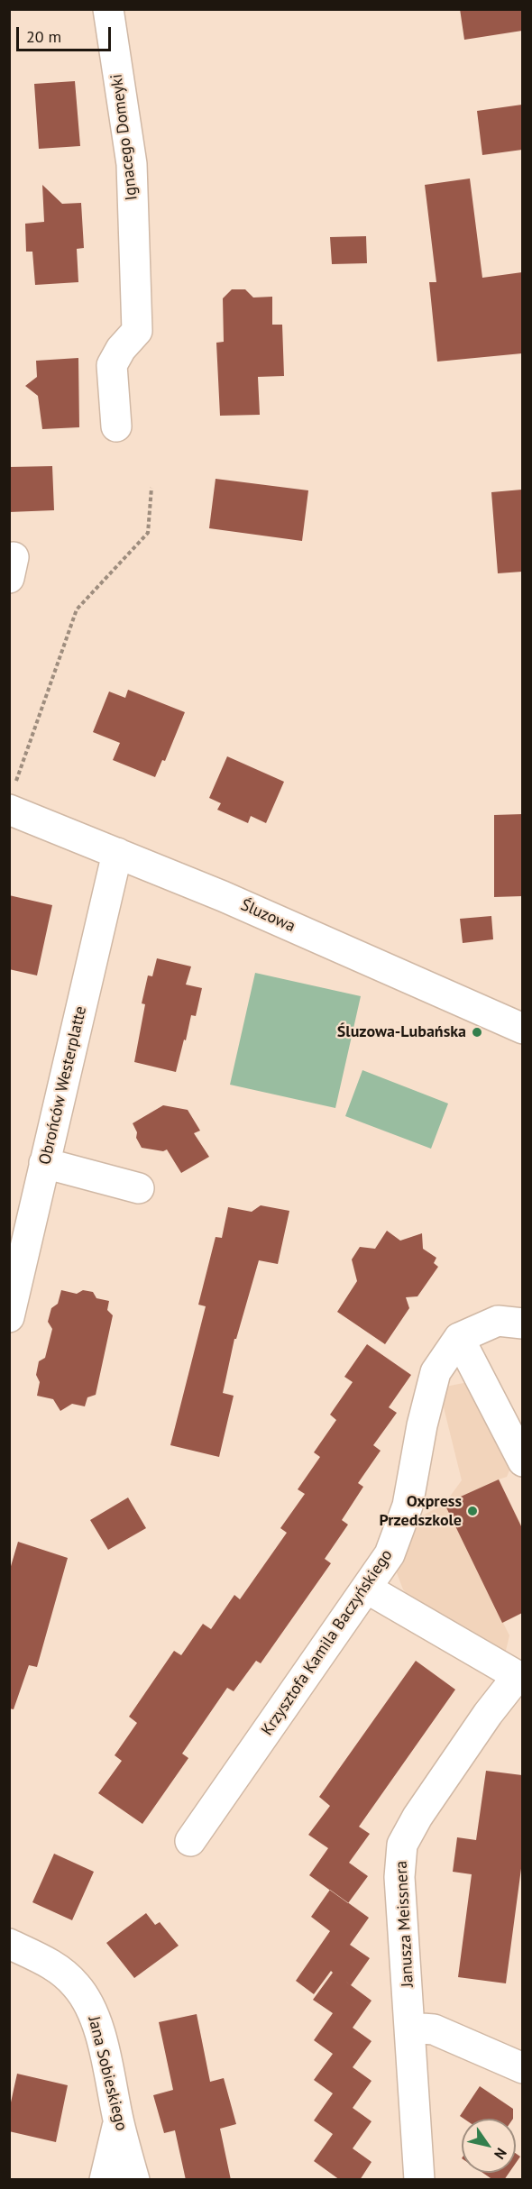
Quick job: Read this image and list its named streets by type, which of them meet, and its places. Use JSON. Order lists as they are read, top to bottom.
{
  "streets": {
    "street": [
      "Ignacego Domeyki",
      "Śluzowa",
      "Obrońców Westerplatte",
      "Krzysztofa Kamila Baczyńskiego",
      "Janusza Meissnera",
      "Jana Sobieskiego"
    ]
  },
  "crossings": [
    ["Śluzowa", "Obrońców Westerplatte"]
  ],
  "places": ["Śluzowa-Lubańska", "Oxpress Przedszkole"],
  "scale_bar": "20 m",
  "north": "bottom right"
}
